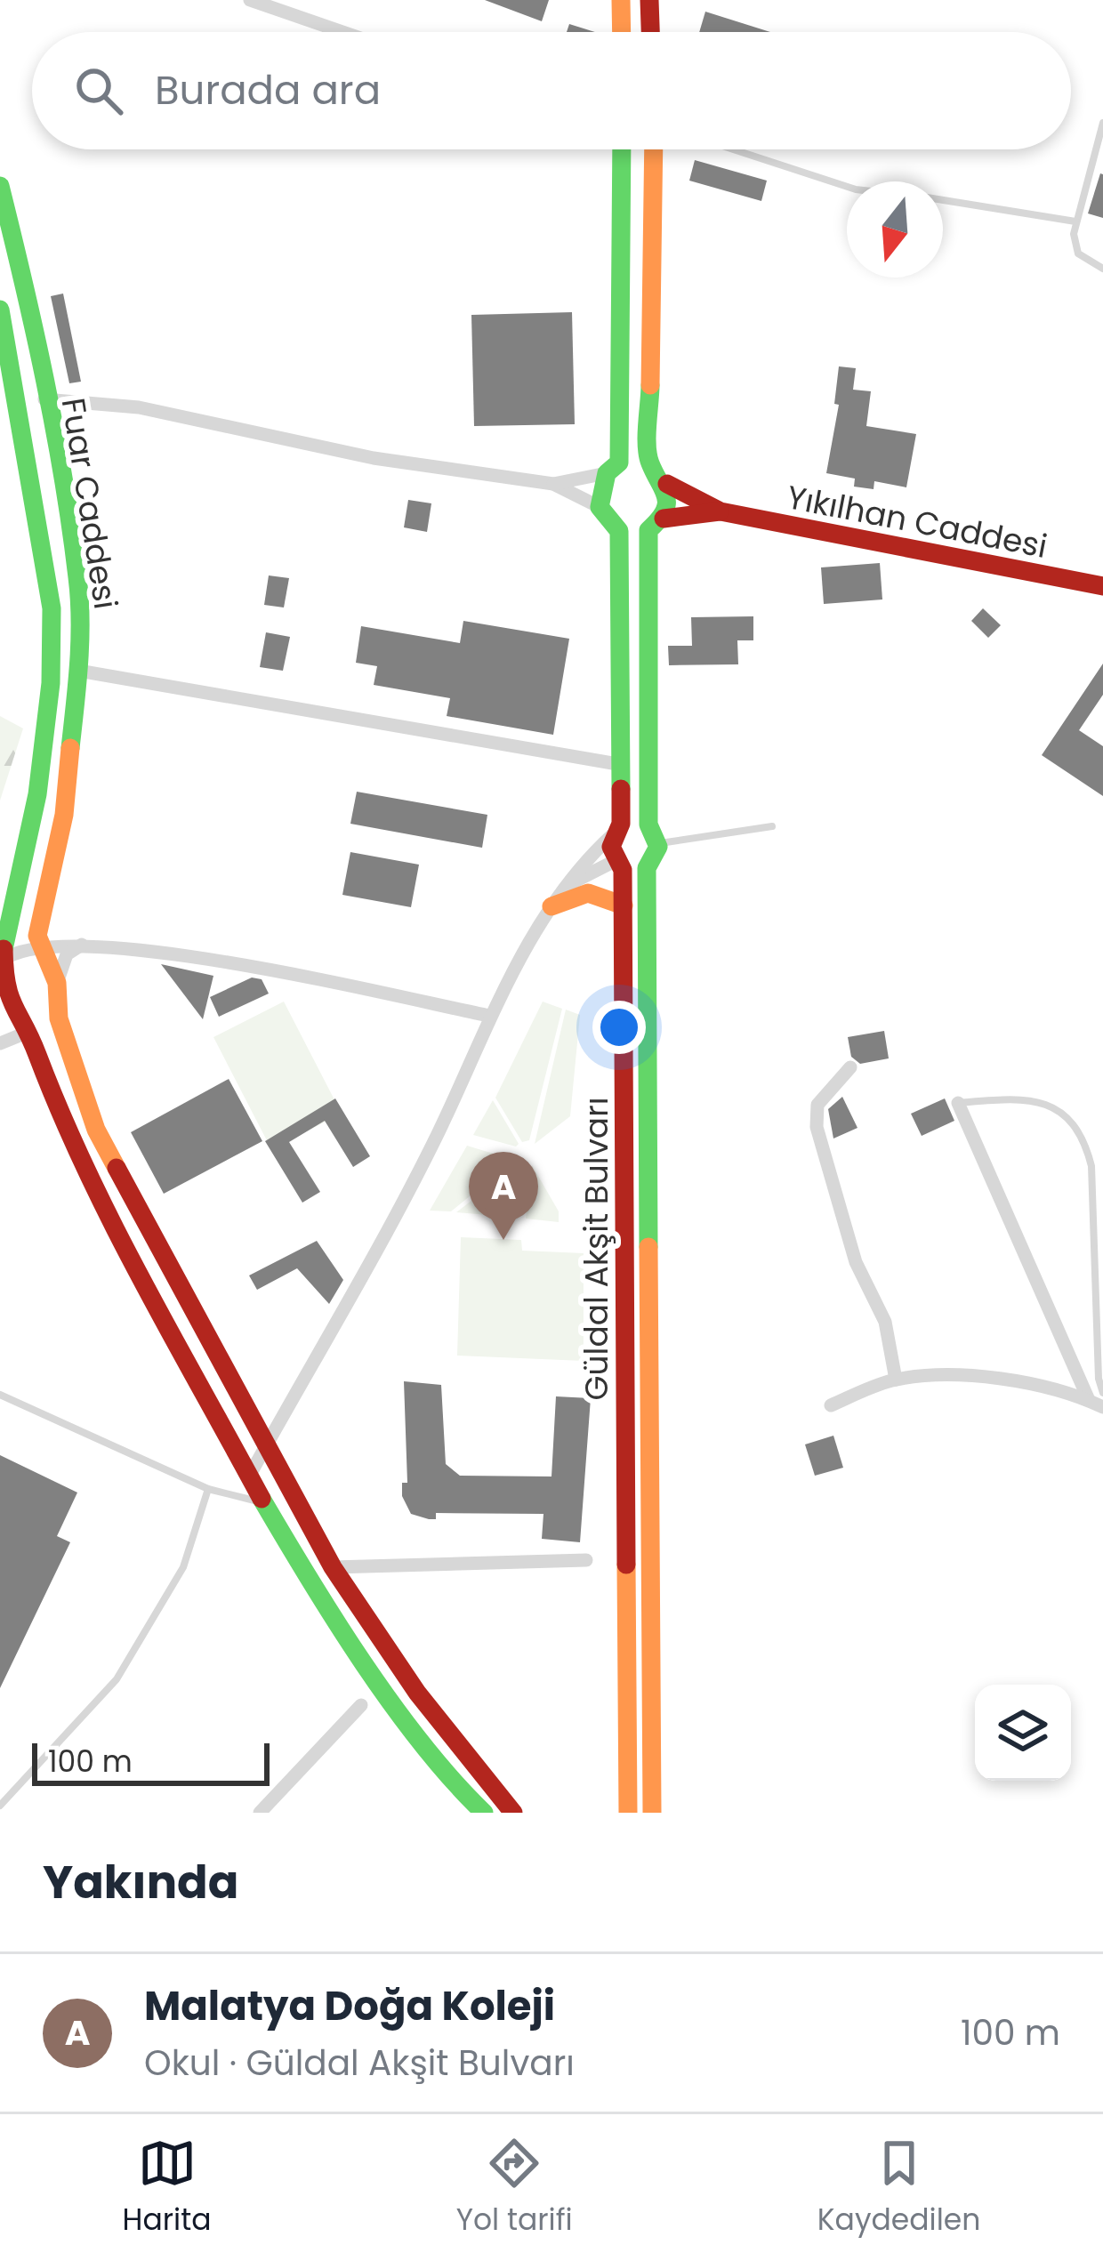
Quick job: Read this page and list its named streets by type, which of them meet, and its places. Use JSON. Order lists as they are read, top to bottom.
{
  "streets": {
    "street": ["Fuar Caddesi", "Yıkılhan Caddesi", "Güldal Akşit Bulvarı"]
  },
  "crossings": [
    ["Yıkılhan Caddesi", "Güldal Akşit Bulvarı"]
  ],
  "scale_bar": "100 m",
  "north": "bottom",
  "page": {
    "search": "Burada ara",
    "pins": "A",
    "scale": "100 m",
    "heading": "Yakında",
    "list": [
      {
        "mark": "A",
        "name": "Malatya Doğa Koleji",
        "note": "Okul · Güldal Akşit Bulvarı",
        "value": "100 m"
      }
    ],
    "nav": ["Harita", "Yol tarifi", "Kaydedilen"]
  }
}
